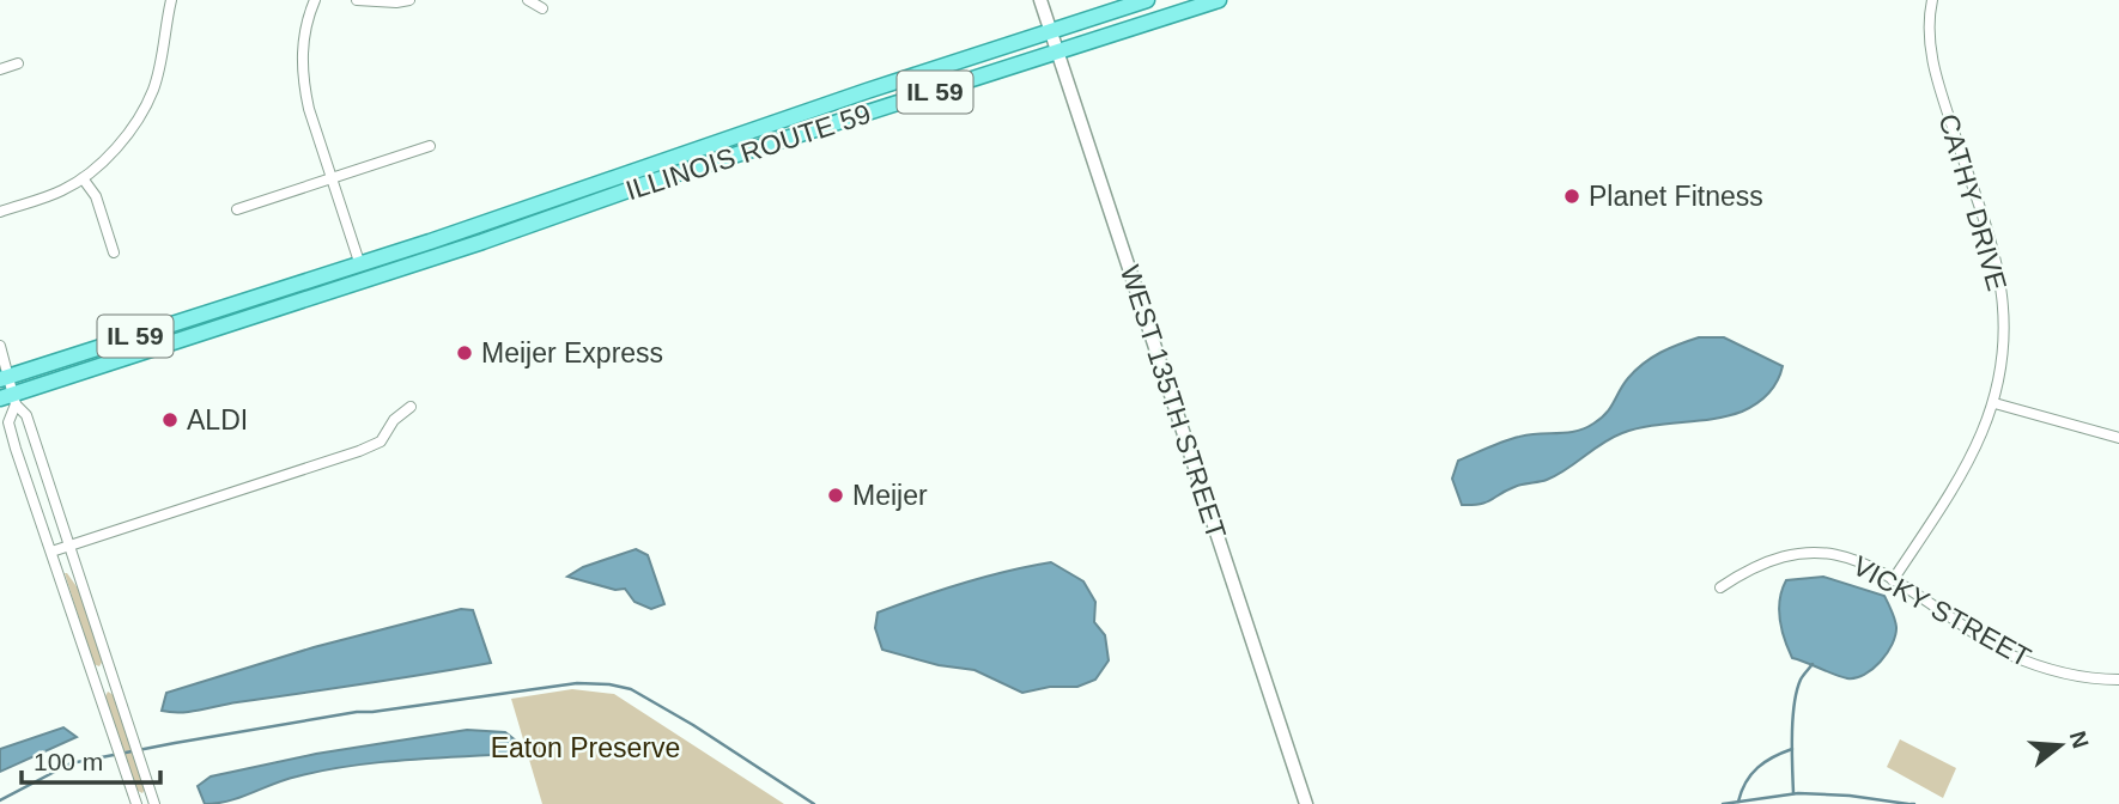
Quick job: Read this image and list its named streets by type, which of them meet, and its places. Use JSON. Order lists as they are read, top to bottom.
{
  "streets": {
    "main road": ["IL 59", "ILLINOIS ROUTE 59"],
    "street": ["CATHY DRIVE", "WEST 135TH STREET", "VICKY STREET"]
  },
  "crossings": [
    ["IL 59", "ILLINOIS ROUTE 59"],
    ["ILLINOIS ROUTE 59", "WEST 135TH STREET"],
    ["CATHY DRIVE", "VICKY STREET"]
  ],
  "parks": ["Eaton Preserve"],
  "places": [
    "Planet Fitness",
    "Meijer Express",
    "ALDI",
    "Meijer"
  ],
  "scale_bar": "100 m",
  "north": "right"
}
